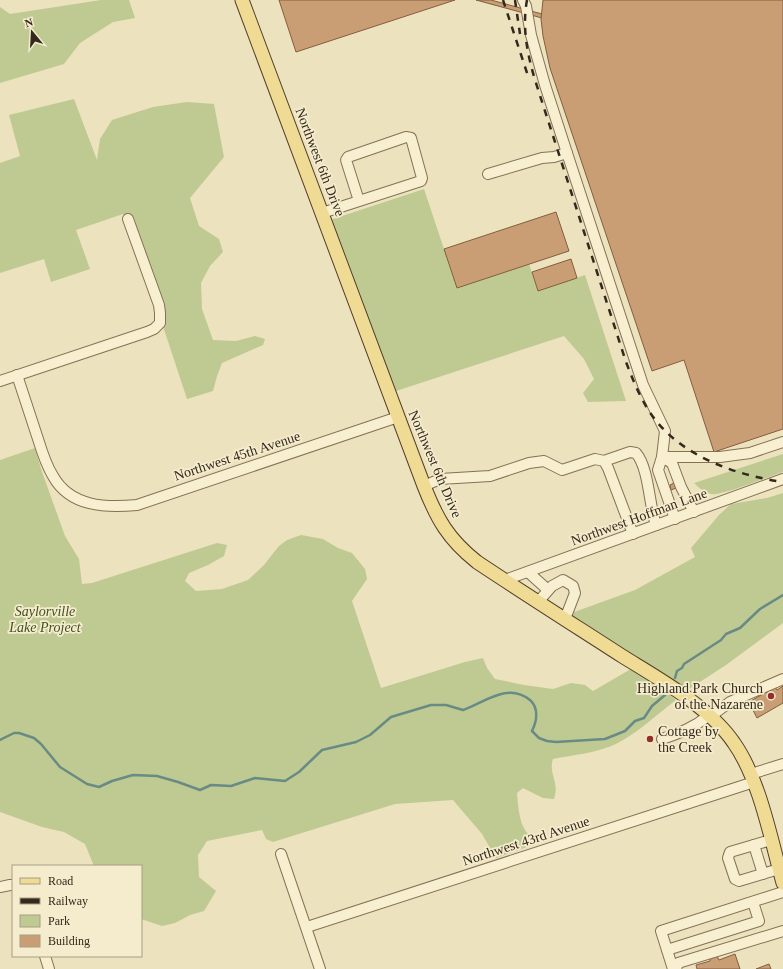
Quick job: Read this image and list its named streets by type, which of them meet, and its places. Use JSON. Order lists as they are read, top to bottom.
{
  "streets": {
    "main road": ["Northwest 6th Drive"],
    "street": ["Northwest 45th Avenue", "Northwest Hoffman Lane", "Northwest 43rd Avenue"]
  },
  "crossings": [
    ["Northwest 6th Drive", "Northwest 45th Avenue"],
    ["Northwest 6th Drive", "Northwest Hoffman Lane"],
    ["Northwest 6th Drive", "Northwest 43rd Avenue"]
  ],
  "parks": ["Saylorville Lake Project"],
  "places": ["Highland Park Church of the Nazarene", "Cottage by the Creek"],
  "legend": [
    "Road",
    "Railway",
    "Park",
    "Building"
  ],
  "north": "top"
}
